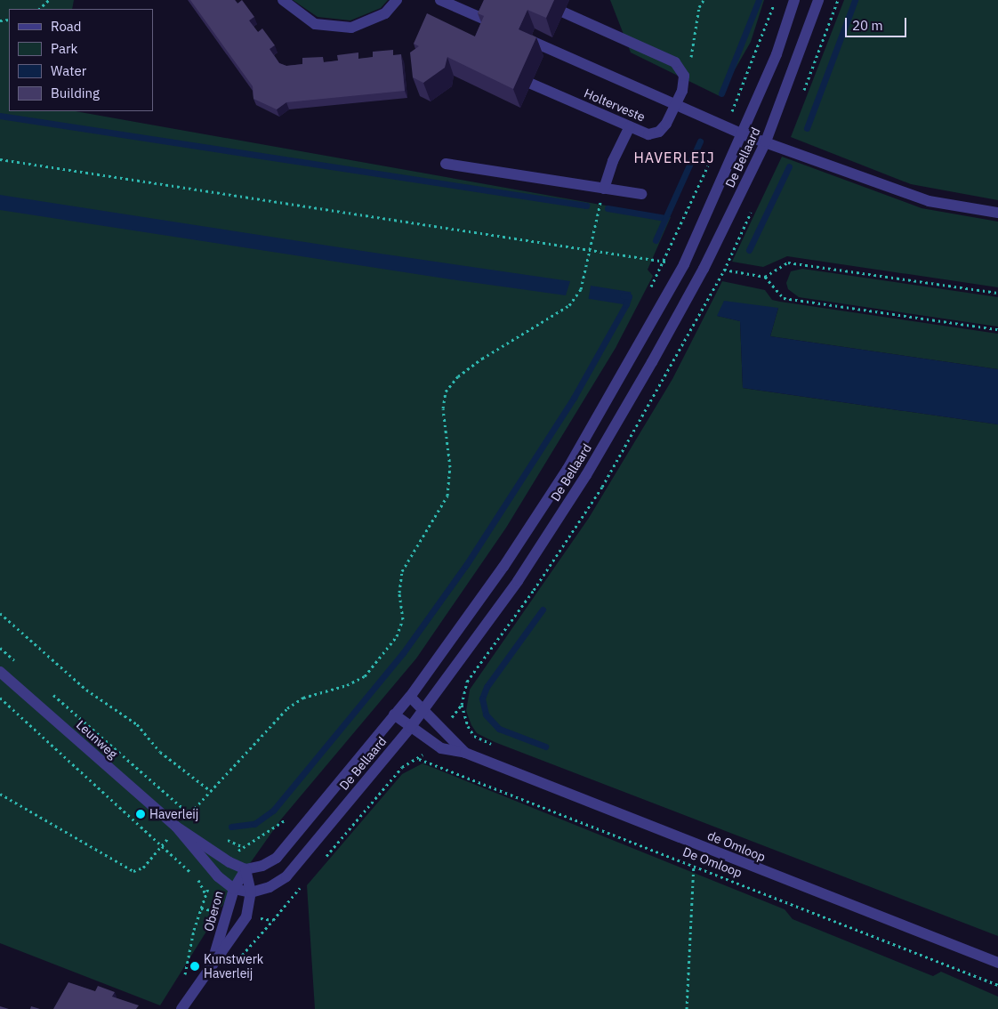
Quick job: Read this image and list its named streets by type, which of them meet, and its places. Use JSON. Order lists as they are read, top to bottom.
{
  "streets": {
    "street": [
      "Holterveste",
      "De Bellaard",
      "Leunweg",
      "de Omloop",
      "Oberon"
    ],
    "path": ["De Omloop"]
  },
  "crossings": [
    ["Holterveste", "De Bellaard"],
    ["De Bellaard", "Leunweg"],
    ["De Bellaard", "de Omloop"],
    ["De Bellaard", "Oberon"],
    ["Leunweg", "Oberon"]
  ],
  "districts": ["HAVERLEIJ"],
  "places": ["Haverleij", "Kunstwerk Haverleij"],
  "legend": [
    "Road",
    "Park",
    "Water",
    "Building"
  ],
  "scale_bar": "20 m"
}
